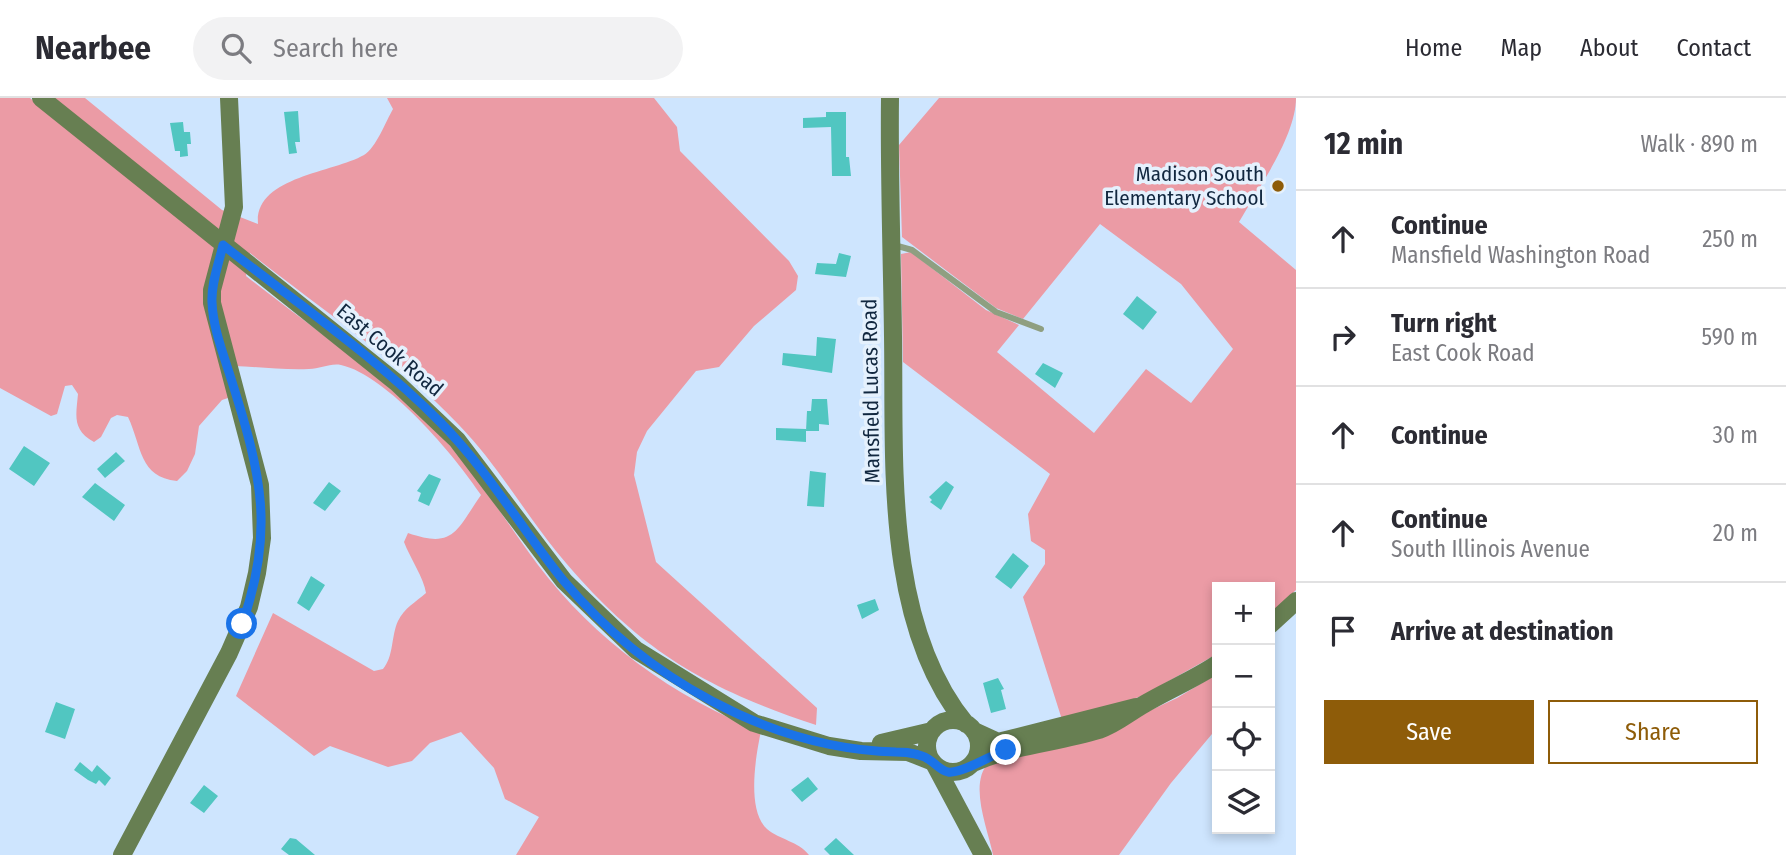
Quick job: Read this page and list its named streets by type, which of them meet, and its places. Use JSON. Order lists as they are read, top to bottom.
{
  "streets": {
    "main road": ["East Cook Road", "Mansfield Lucas Road"]
  },
  "crossings": [
    ["East Cook Road", "Mansfield Lucas Road"]
  ],
  "places": ["Madison South Elementary School"],
  "page": {
    "header": "Nearbee",
    "search": "Search here",
    "nav": [
      "Home",
      "Map",
      "About",
      "Contact"
    ],
    "heading": ["12 min", "Walk · 890 m"],
    "list": [
      ["Continue", "Mansfield Washington Road", "250 m"],
      ["Turn right", "East Cook Road", "590 m"],
      ["Continue", "30 m"],
      ["Continue", "South Illinois Avenue", "20 m"],
      "Arrive at destination"
    ],
    "map_buttons": ["+", "−"],
    "buttons": ["Save", "Share"]
  }
}
